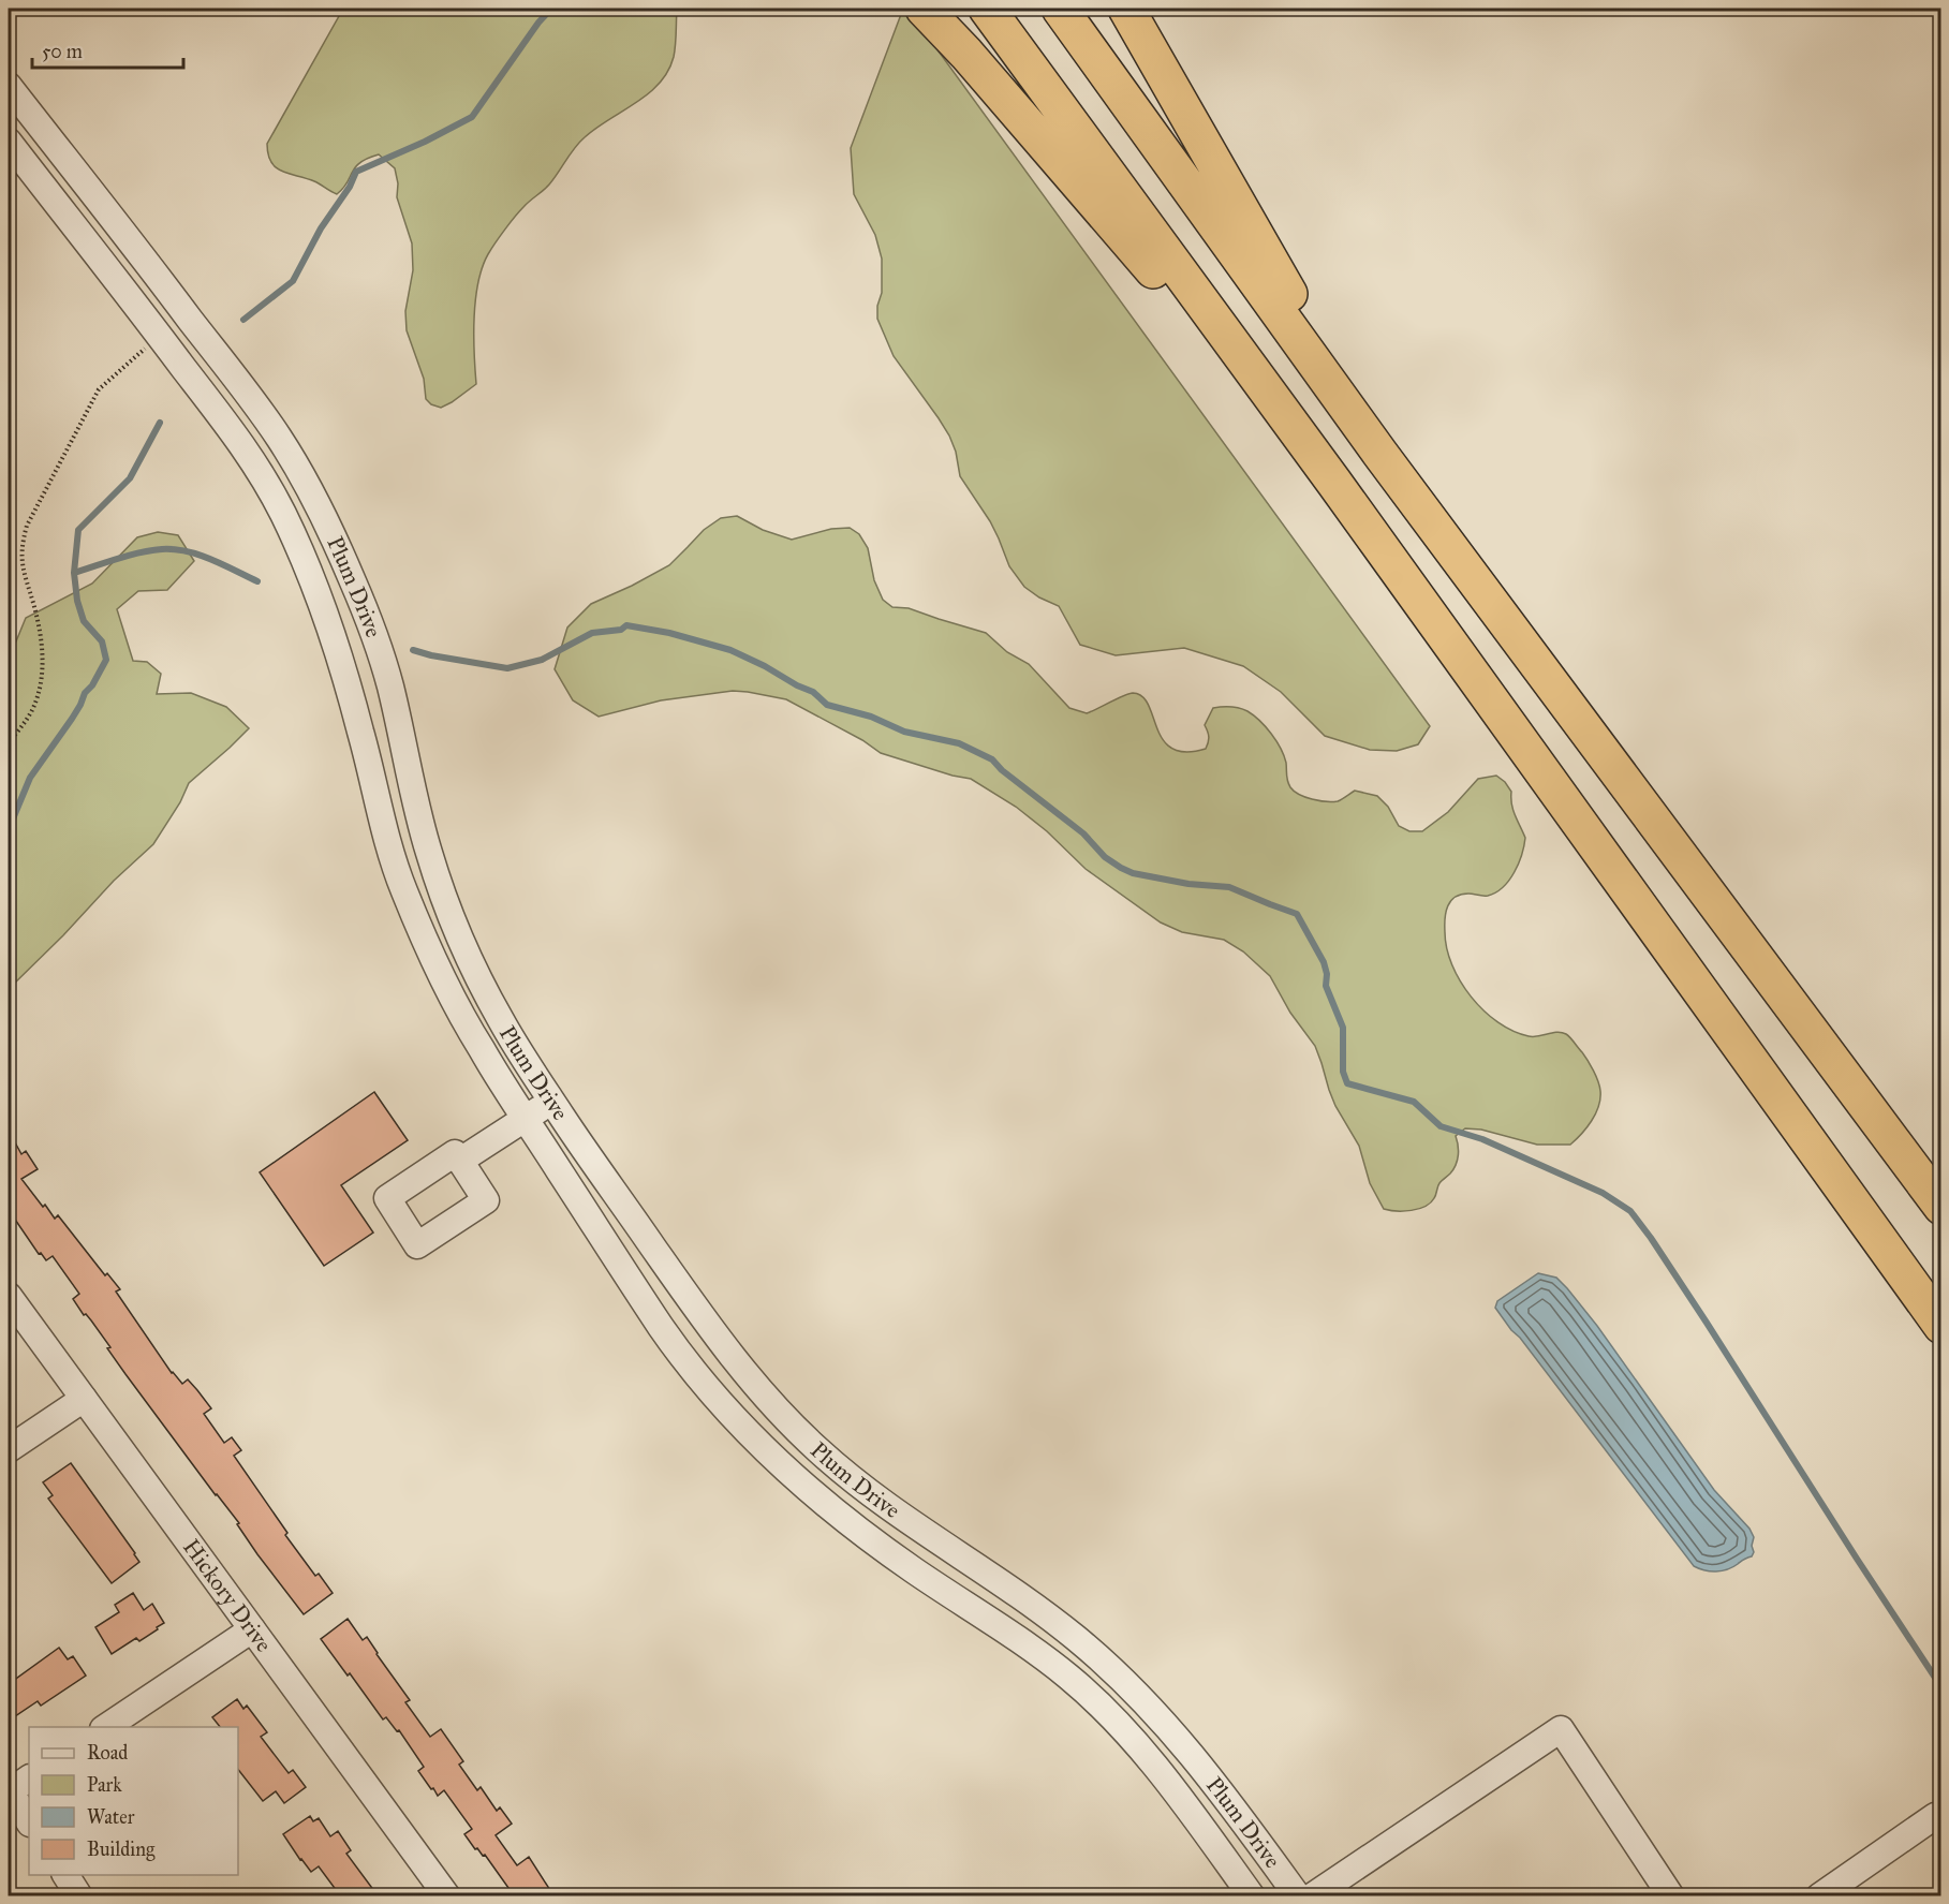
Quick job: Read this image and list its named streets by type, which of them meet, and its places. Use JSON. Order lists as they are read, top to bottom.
{
  "streets": {
    "street": ["Plum Drive", "Hickory Drive"]
  },
  "legend": [
    "Road",
    "Park",
    "Water",
    "Building"
  ],
  "scale_bar": "50 m"
}
